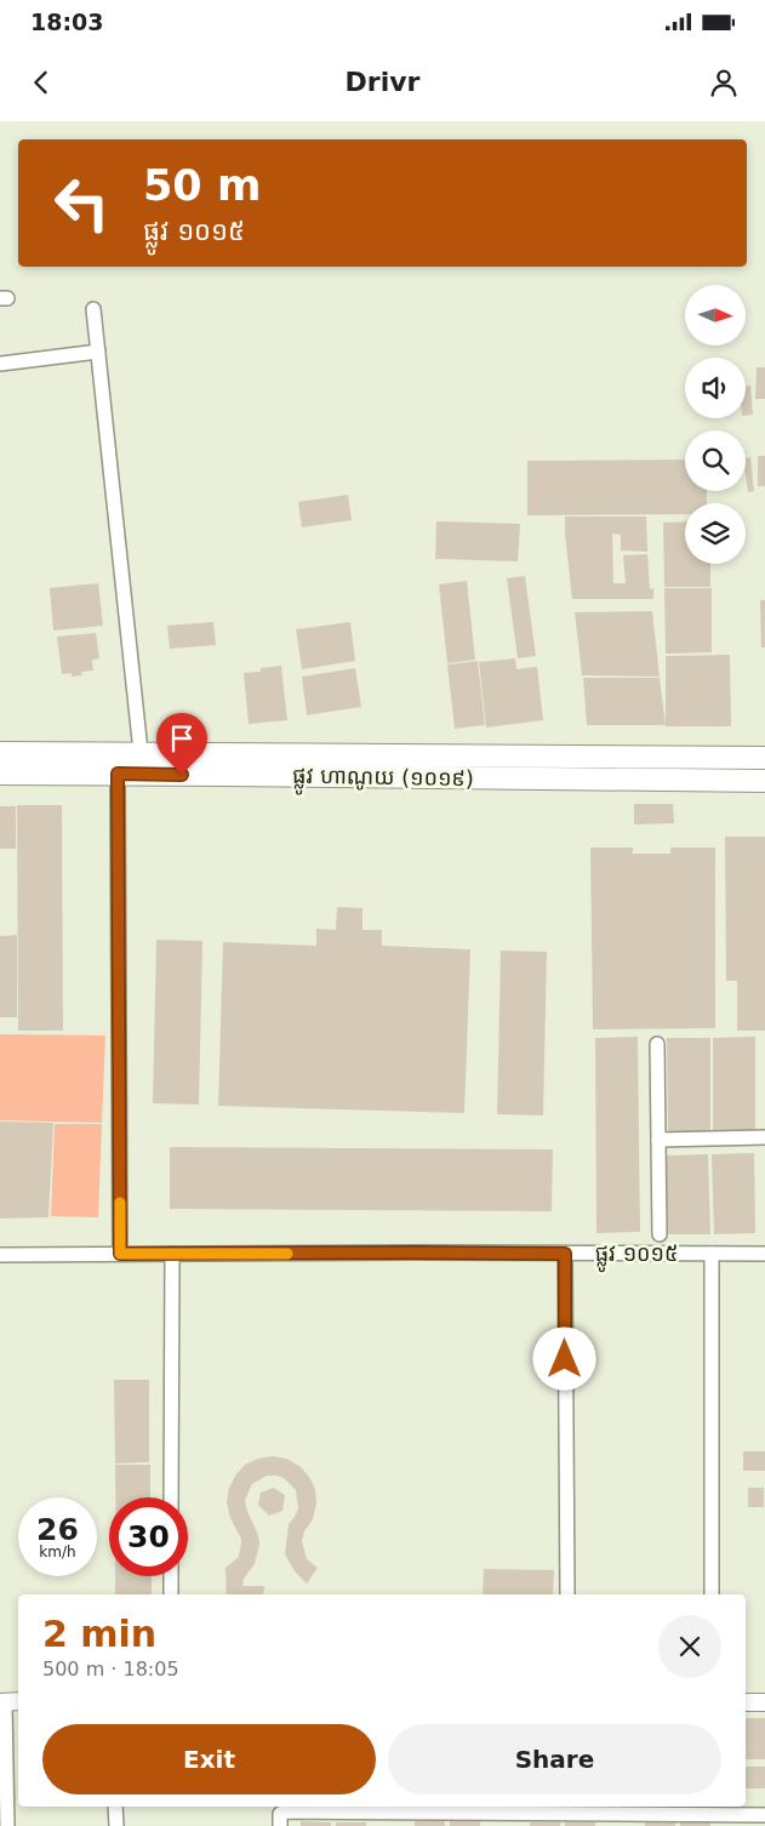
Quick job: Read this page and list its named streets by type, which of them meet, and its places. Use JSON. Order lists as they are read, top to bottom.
{
  "streets": {
    "main road": ["ផ្លូវ ហាណូយ (១០១៩)"],
    "street": ["ផ្លូវ ១០១៥"]
  },
  "north": "right",
  "page": {
    "status": "18:03",
    "header": "Drivr",
    "turn": ["50 m", "ផ្លូវ ១០១៥"],
    "speed": "26 km/h",
    "limit": "30",
    "heading": ["2 min", "500 m · 18:05"],
    "buttons": ["Exit", "Share"]
  }
}
